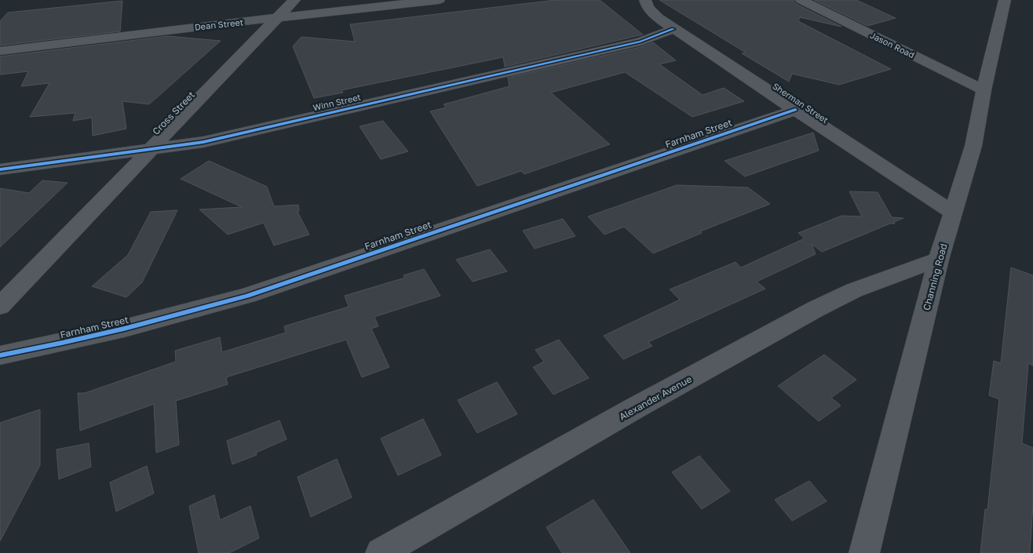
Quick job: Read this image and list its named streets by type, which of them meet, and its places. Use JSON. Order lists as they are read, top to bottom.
{
  "streets": {
    "street": [
      "Dean Street",
      "Jason Road",
      "Winn Street",
      "Sherman Street",
      "Cross Street",
      "Farnham Street",
      "Channing Road",
      "Alexander Avenue"
    ]
  },
  "crossings": [
    ["Dean Street", "Cross Street"],
    ["Jason Road", "Channing Road"],
    ["Winn Street", "Sherman Street"],
    ["Winn Street", "Cross Street"],
    ["Sherman Street", "Farnham Street"],
    ["Sherman Street", "Channing Road"],
    ["Channing Road", "Alexander Avenue"]
  ]
}
